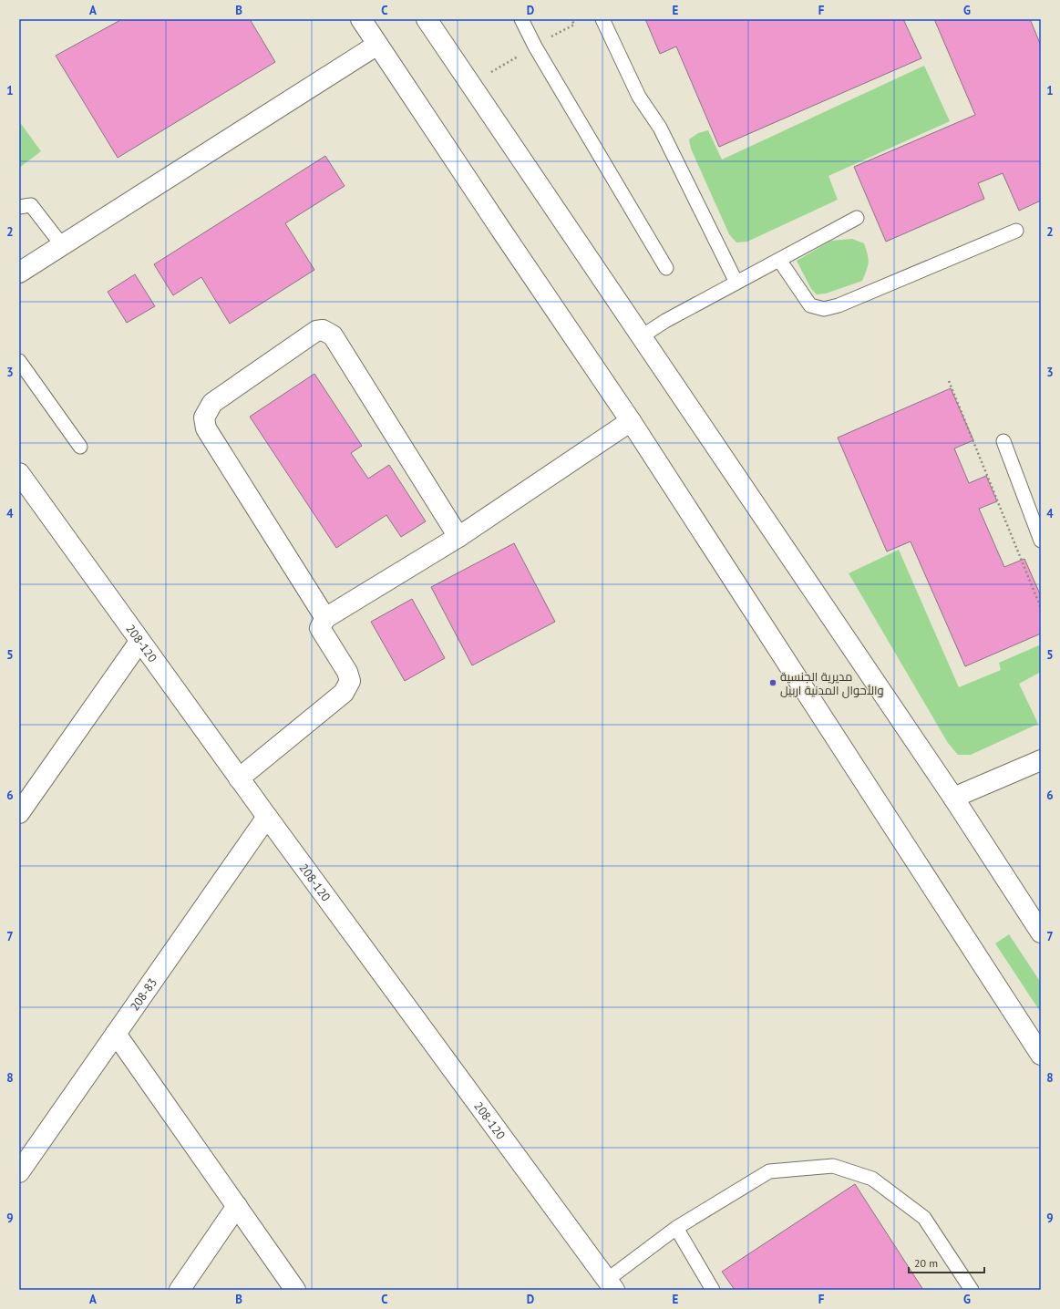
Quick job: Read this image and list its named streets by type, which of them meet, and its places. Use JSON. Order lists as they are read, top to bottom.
{
  "streets": {
    "street": ["208-120", "208-83"]
  },
  "crossings": [
    ["208-120", "208-83"]
  ],
  "places": ["مديرية الجنسية والأحوال المدنية اربيل"],
  "scale_bar": "20 m",
  "grid": {
    "columns": [
      "A",
      "B",
      "C",
      "D",
      "E",
      "F",
      "G"
    ],
    "rows": [
      "1",
      "2",
      "3",
      "4",
      "5",
      "6",
      "7",
      "8",
      "9"
    ]
  }
}
